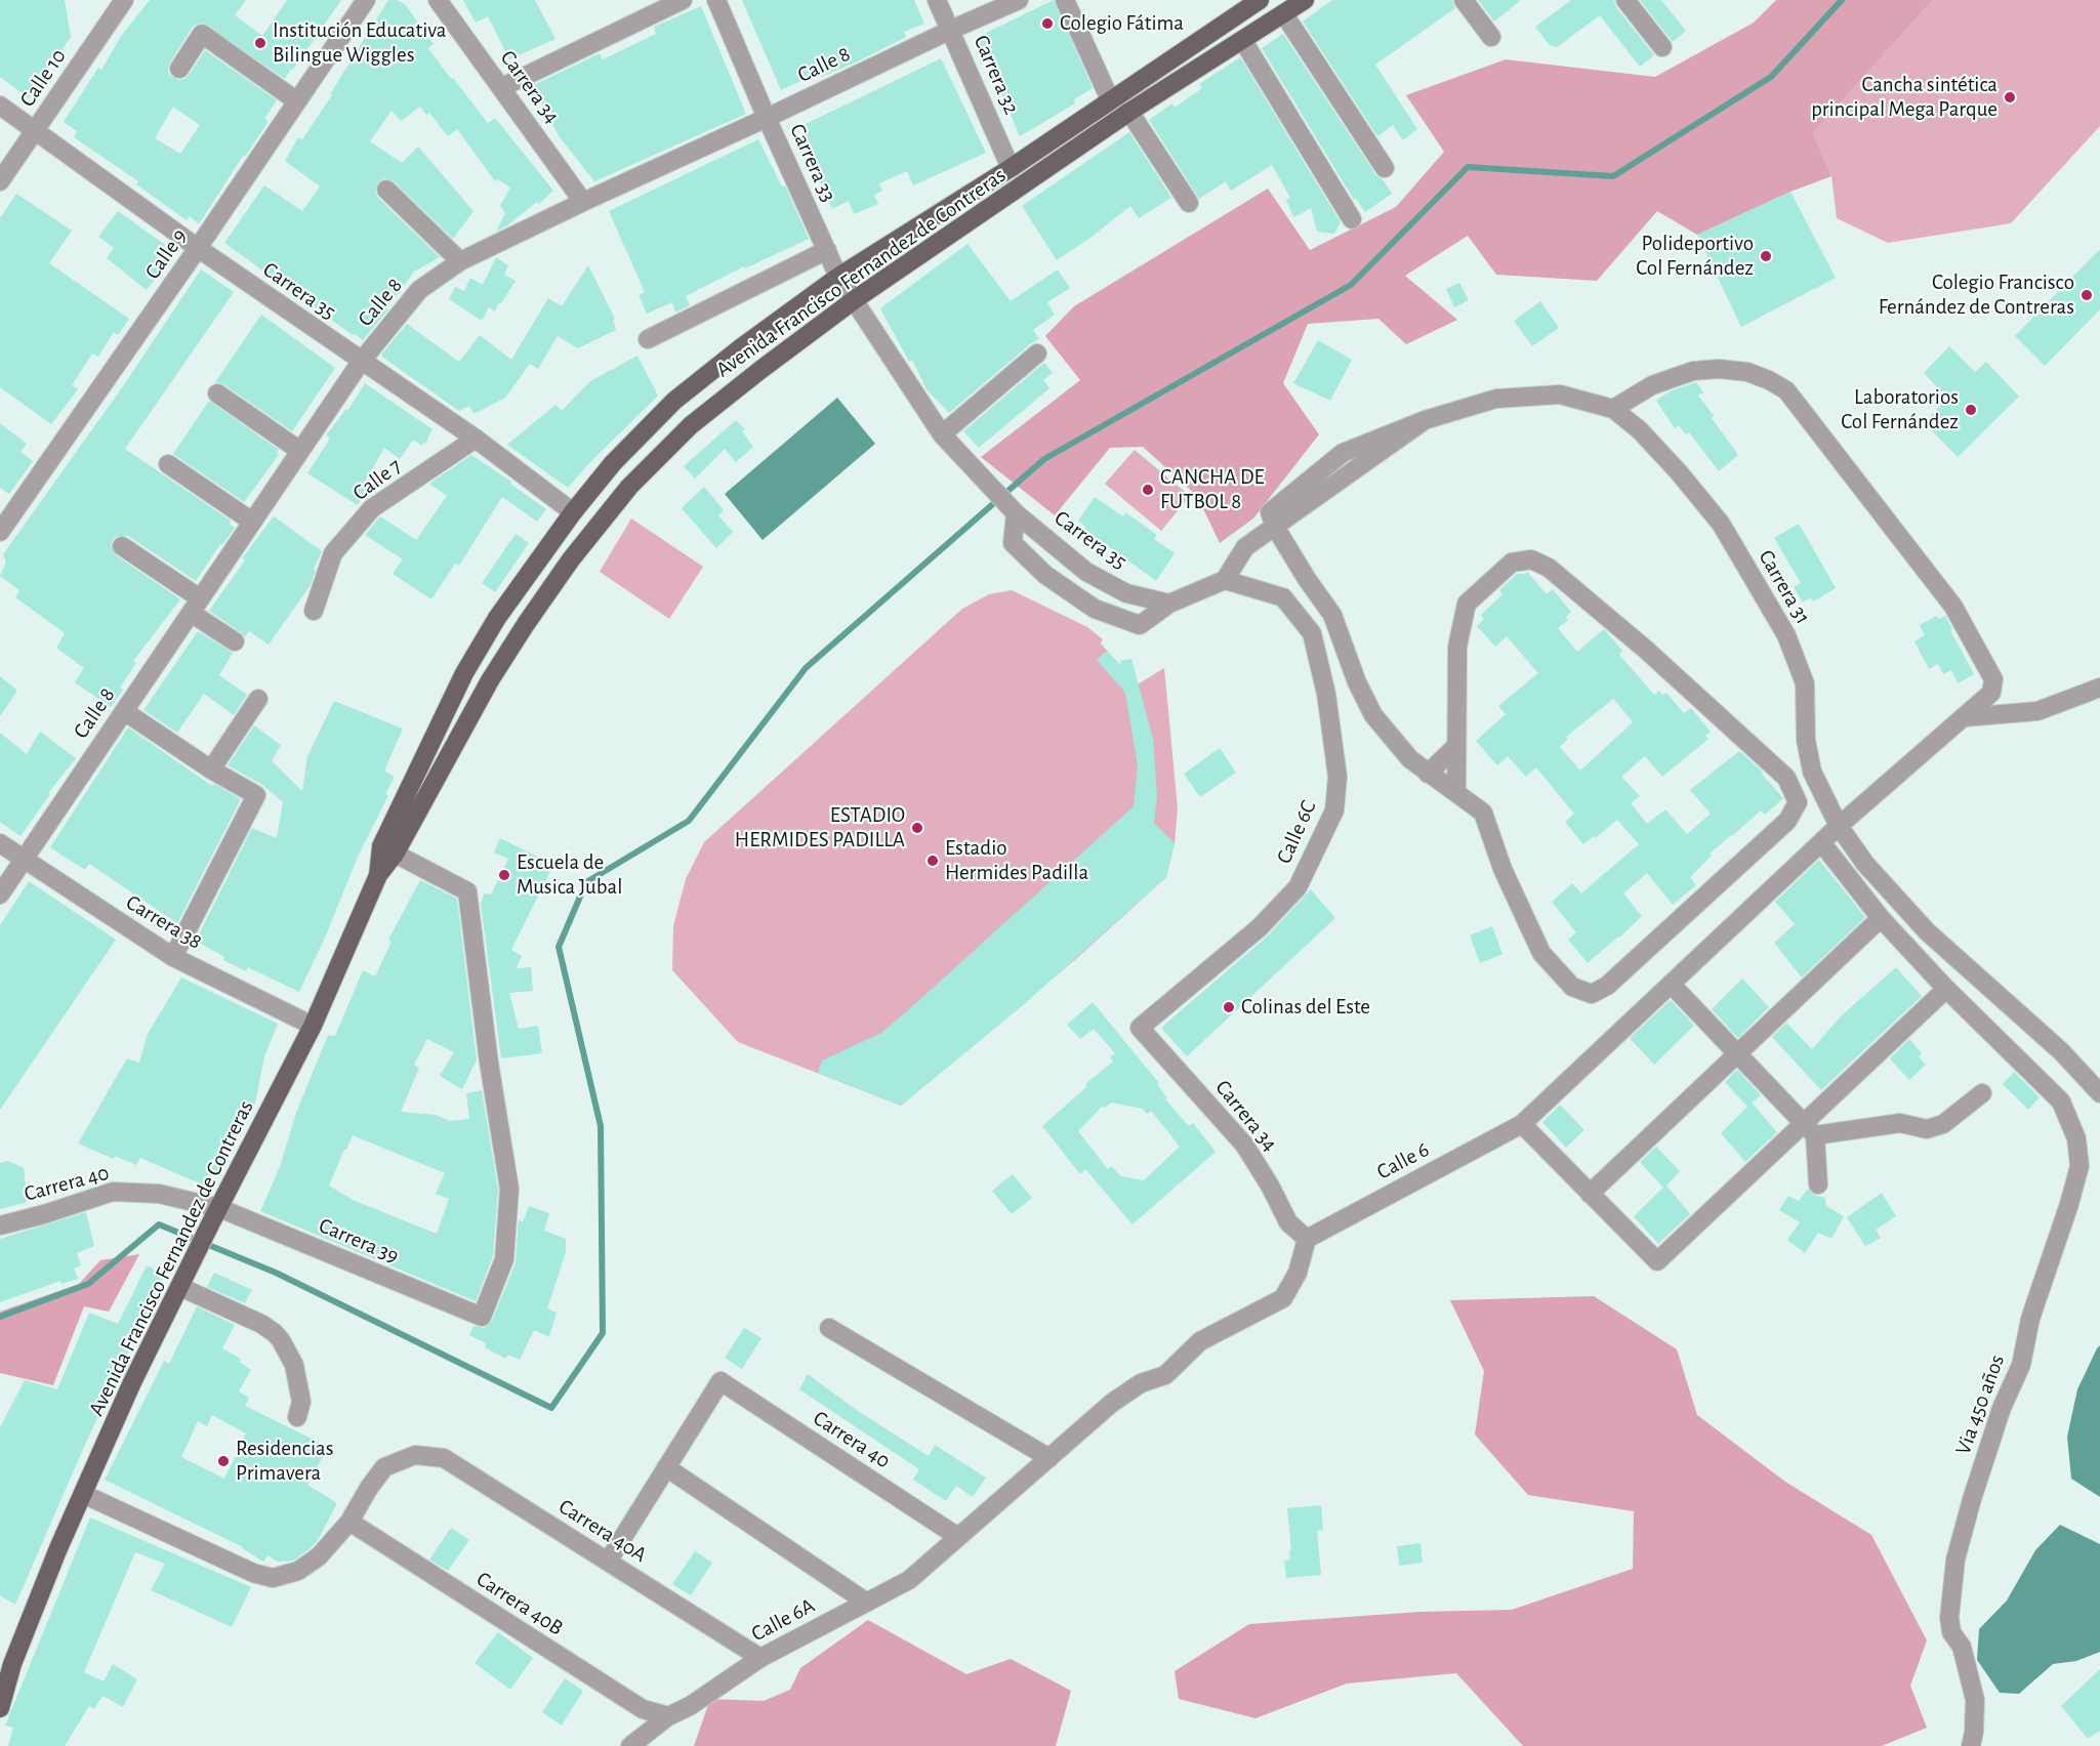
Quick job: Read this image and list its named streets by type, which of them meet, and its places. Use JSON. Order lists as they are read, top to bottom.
{
  "streets": {
    "main road": ["Avenida Francisco Fernandez de Contreras"],
    "street": [
      "Calle 8",
      "Carrera 32",
      "Calle 10",
      "Carrera 34",
      "Carrera 33",
      "Calle 9",
      "Carrera 35",
      "Calle 7",
      "Carrera 31",
      "Calle 6C",
      "Carrera 38",
      "Calle 6",
      "Carrera 40",
      "Carrera 39",
      "Via 450 años",
      "Carrera 40A",
      "Carrera 40B",
      "Calle 6A"
    ]
  },
  "crossings": [
    ["Calle 8", "Carrera 32"],
    ["Calle 8", "Carrera 34"],
    ["Calle 8", "Carrera 33"],
    ["Calle 8", "Carrera 35"],
    ["Calle 8", "Carrera 38"],
    ["Carrera 32", "Avenida Francisco Fernandez de Contreras"],
    ["Calle 10", "Carrera 35"],
    ["Carrera 34", "Calle 6C"],
    ["Carrera 34", "Calle 6"],
    ["Carrera 34", "Calle 6A"],
    ["Carrera 33", "Avenida Francisco Fernandez de Contreras"],
    ["Carrera 33", "Carrera 35"],
    ["Calle 9", "Carrera 35"],
    ["Avenida Francisco Fernandez de Contreras", "Carrera 35"],
    ["Avenida Francisco Fernandez de Contreras", "Carrera 38"],
    ["Avenida Francisco Fernandez de Contreras", "Carrera 40"],
    ["Avenida Francisco Fernandez de Contreras", "Carrera 39"],
    ["Carrera 35", "Calle 7"],
    ["Carrera 31", "Calle 6"],
    ["Calle 6", "Via 450 años"],
    ["Calle 6", "Calle 6A"],
    ["Carrera 40", "Carrera 39"],
    ["Carrera 40", "Calle 6A"],
    ["Carrera 40A", "Carrera 40B"],
    ["Carrera 40A", "Calle 6A"],
    ["Carrera 40B", "Calle 6A"]
  ],
  "places": [
    "Colegio Fátima",
    "Institución Educativa Bilingue Wiggles",
    "Cancha sintética principal Mega Parque",
    "Polideportivo Col Fernández",
    "Colegio Francisco Fernández de Contreras",
    "Laboratorios Col Fernández",
    "CANCHA DE FUTBOL 8",
    "ESTADIO HERMIDES PADILLA",
    "Estadio Hermides Padilla",
    "Escuela de Musica Jubal",
    "Colinas del Este",
    "Residencias Primavera"
  ]
}
